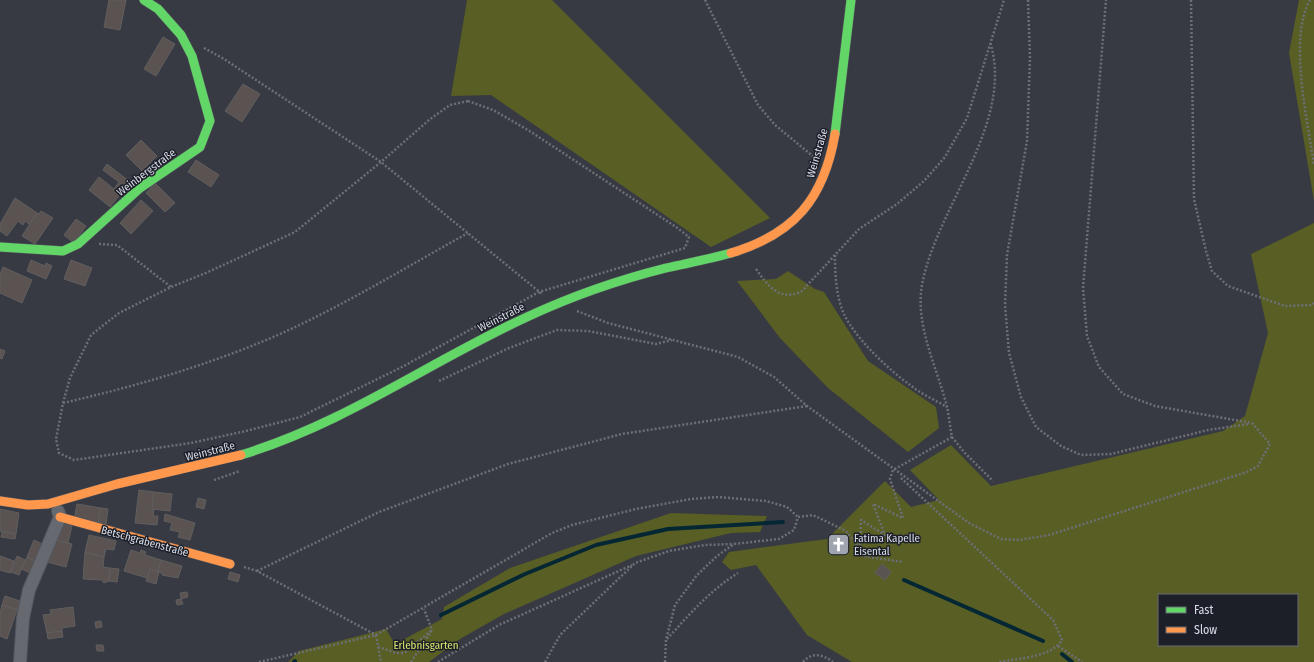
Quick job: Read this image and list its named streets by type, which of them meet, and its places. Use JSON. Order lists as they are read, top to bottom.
{
  "streets": {
    "main road": ["Weinstraße", "Weinbergstraße", "Betschgrabenstraße"]
  },
  "parks": ["Erlebnisgarten"],
  "places": {
    "church": ["Fatima Kapelle Eisental"]
  },
  "legend": ["Fast", "Slow"]
}
